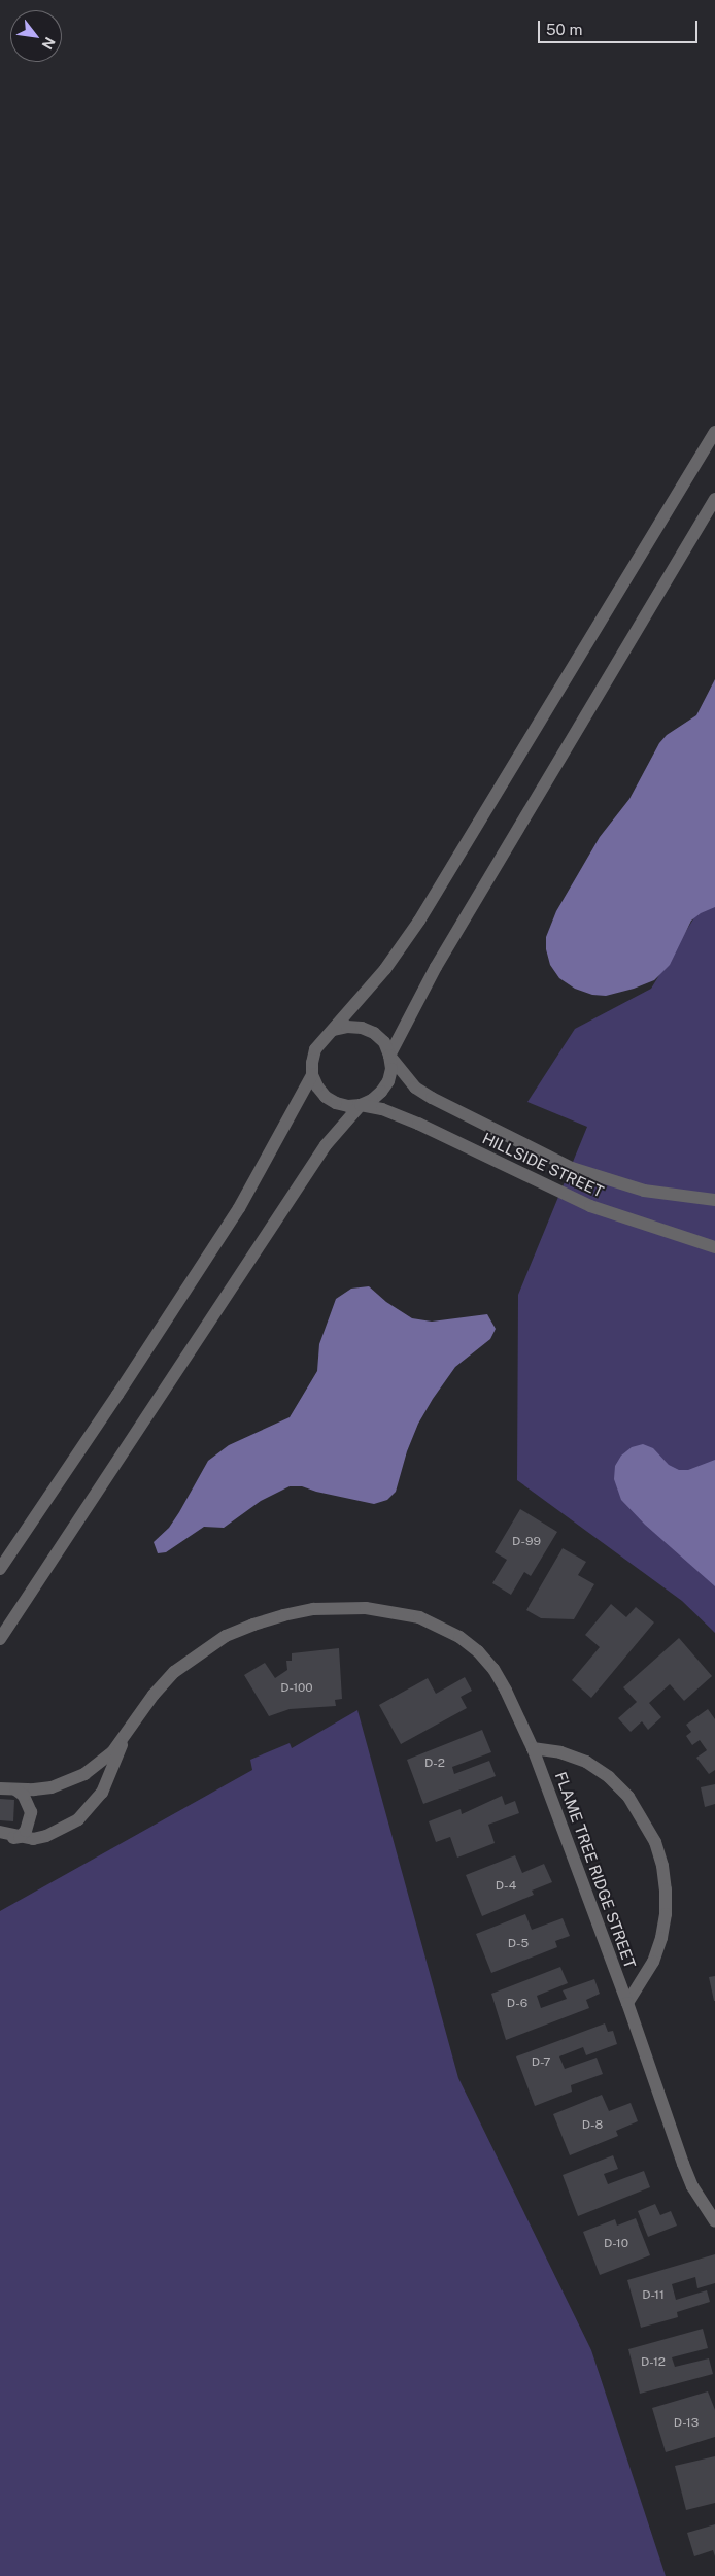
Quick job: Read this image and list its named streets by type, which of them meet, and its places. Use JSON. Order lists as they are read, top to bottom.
{
  "streets": {
    "street": ["HILLSIDE STREET", "FLAME TREE RIDGE STREET"]
  },
  "house_numbers": [
    "D-99",
    "D-100",
    "D-2",
    "D-4",
    "D-5",
    "D-6",
    "D-7",
    "D-8",
    "D-10",
    "D-11",
    "D-12",
    "D-13"
  ],
  "scale_bar": "50 m",
  "north": "bottom right"
}
